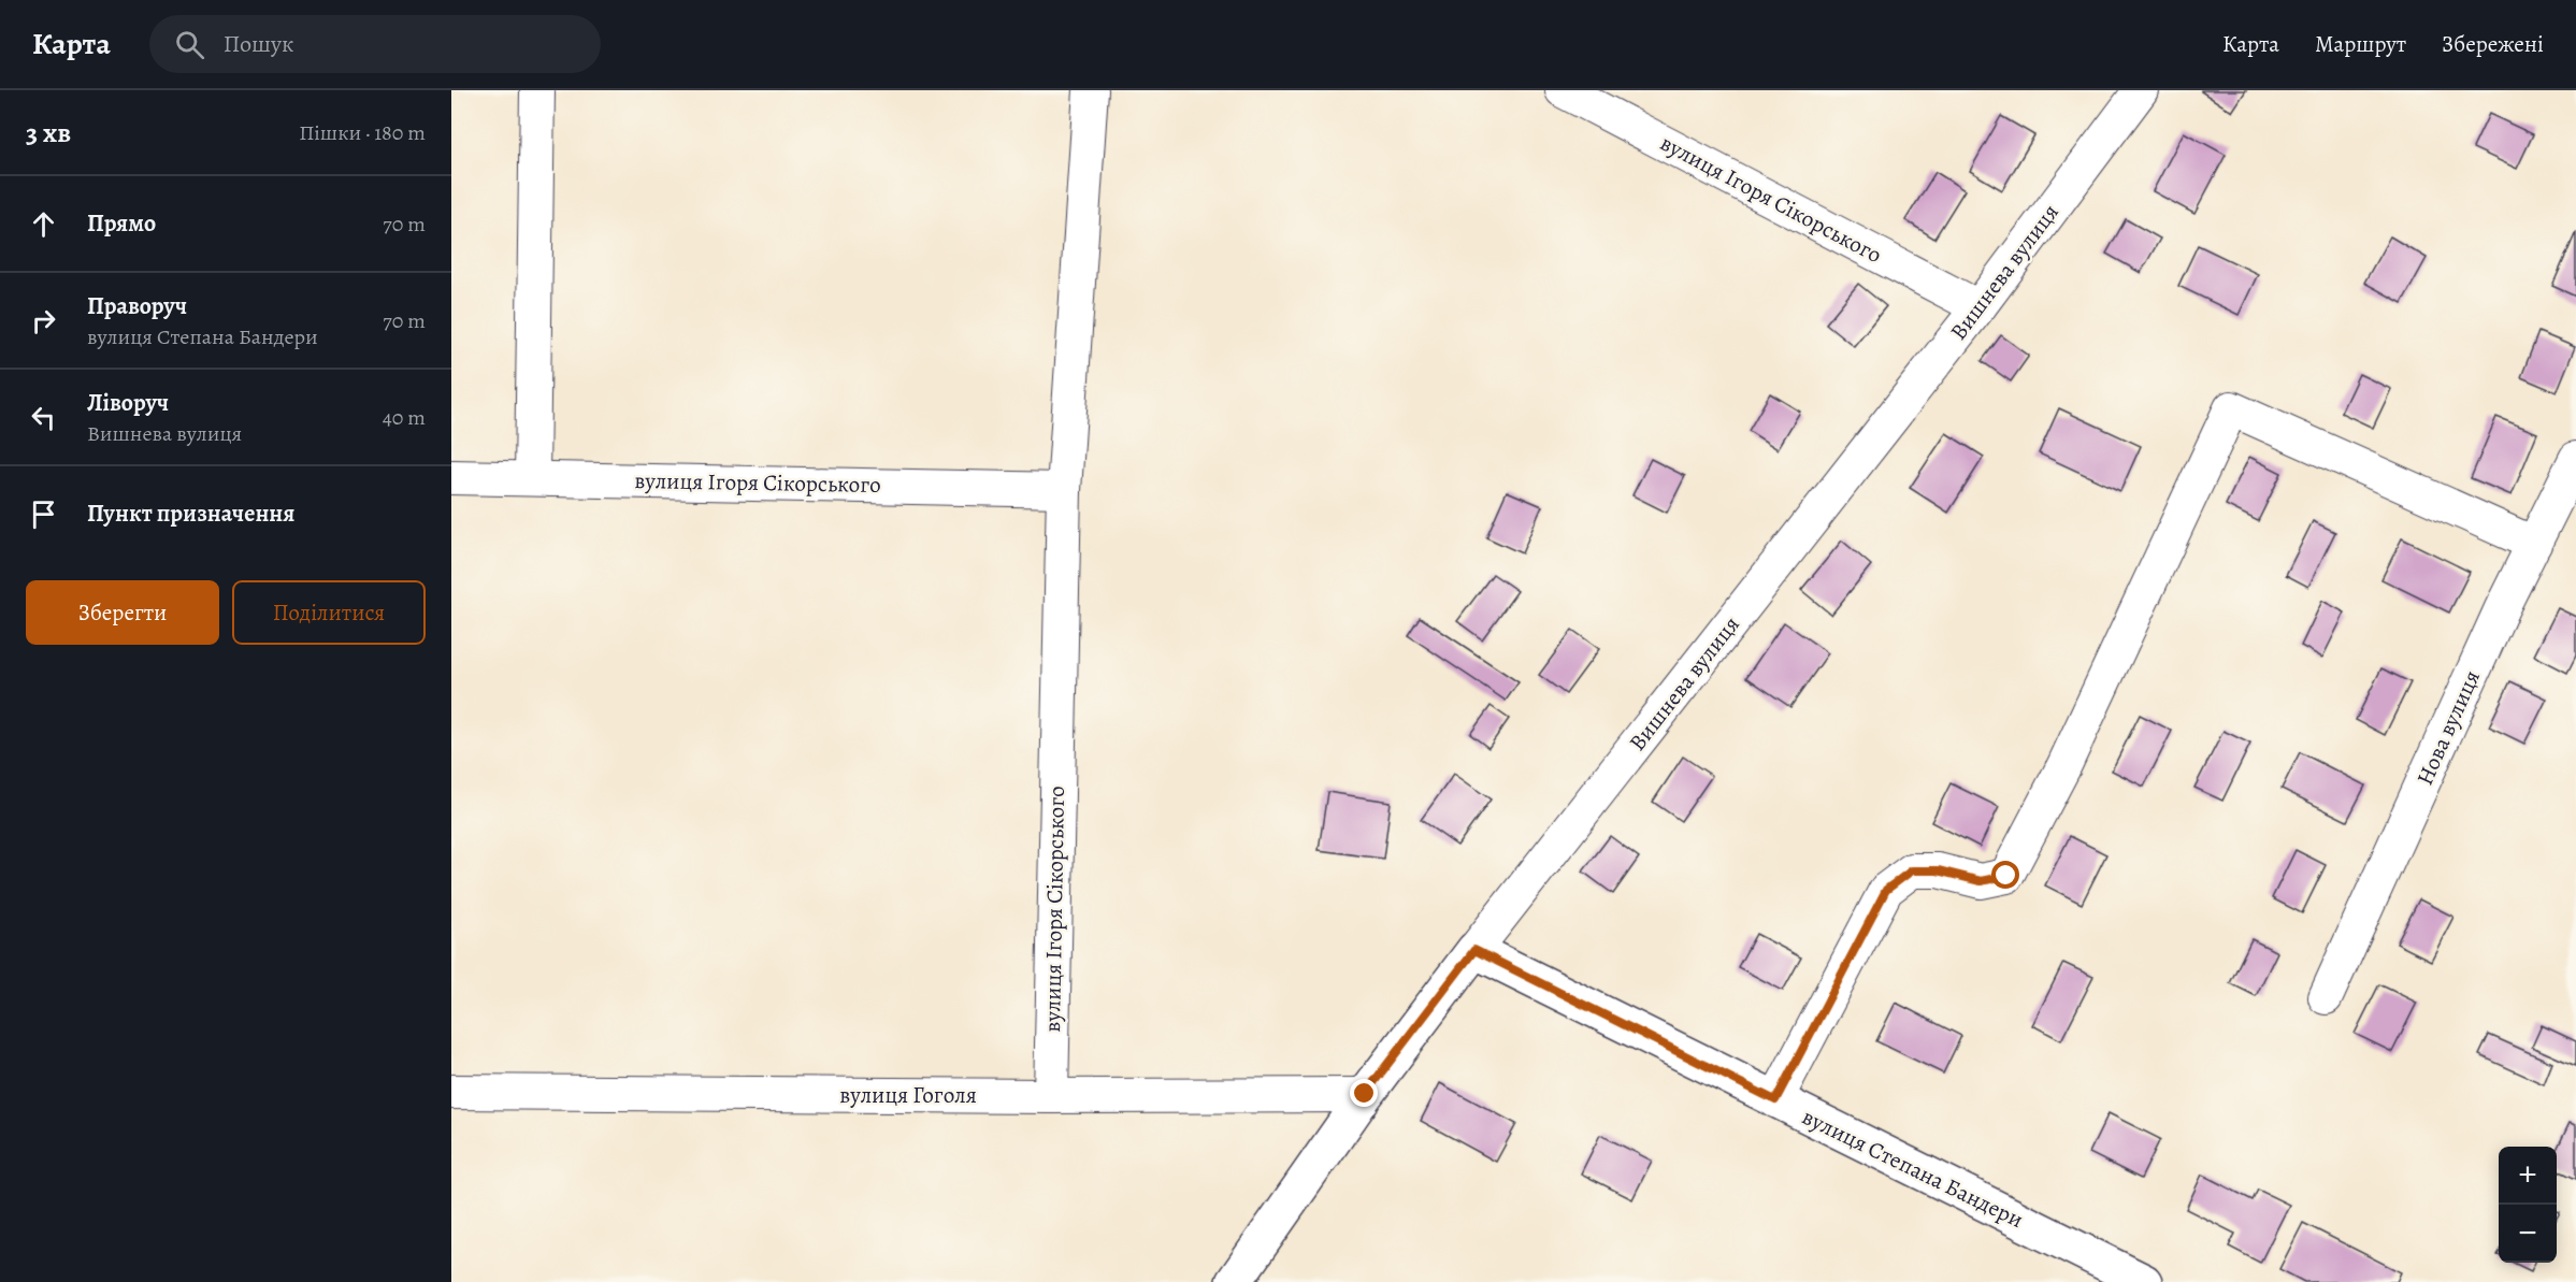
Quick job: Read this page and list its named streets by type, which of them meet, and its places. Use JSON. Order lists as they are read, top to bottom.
{
  "streets": {
    "main road": ["Вишнева вулиця", "вулиця Степана Бандери"],
    "street": ["вулиця Ігоря Сікорського", "Нова вулиця", "вулиця Гоголя"]
  },
  "crossings": [
    ["вулиця Ігоря Сікорського", "Вишнева вулиця"],
    ["вулиця Ігоря Сікорського", "вулиця Гоголя"],
    ["Вишнева вулиця", "вулиця Гоголя"],
    ["Вишнева вулиця", "вулиця Степана Бандери"]
  ],
  "page": {
    "header": "Карта",
    "search": "Пошук",
    "nav": ["Карта", "Маршрут", "Збережені"],
    "heading": ["3 хв", "Пішки · 180 m"],
    "list": [
      ["Прямо", "70 m"],
      ["Праворуч", "вулиця Степана Бандери", "70 m"],
      ["Ліворуч", "Вишнева вулиця", "40 m"],
      "Пункт призначення"
    ],
    "buttons": ["Зберегти", "Поділитися"],
    "map_buttons": ["+", "−"]
  }
}
